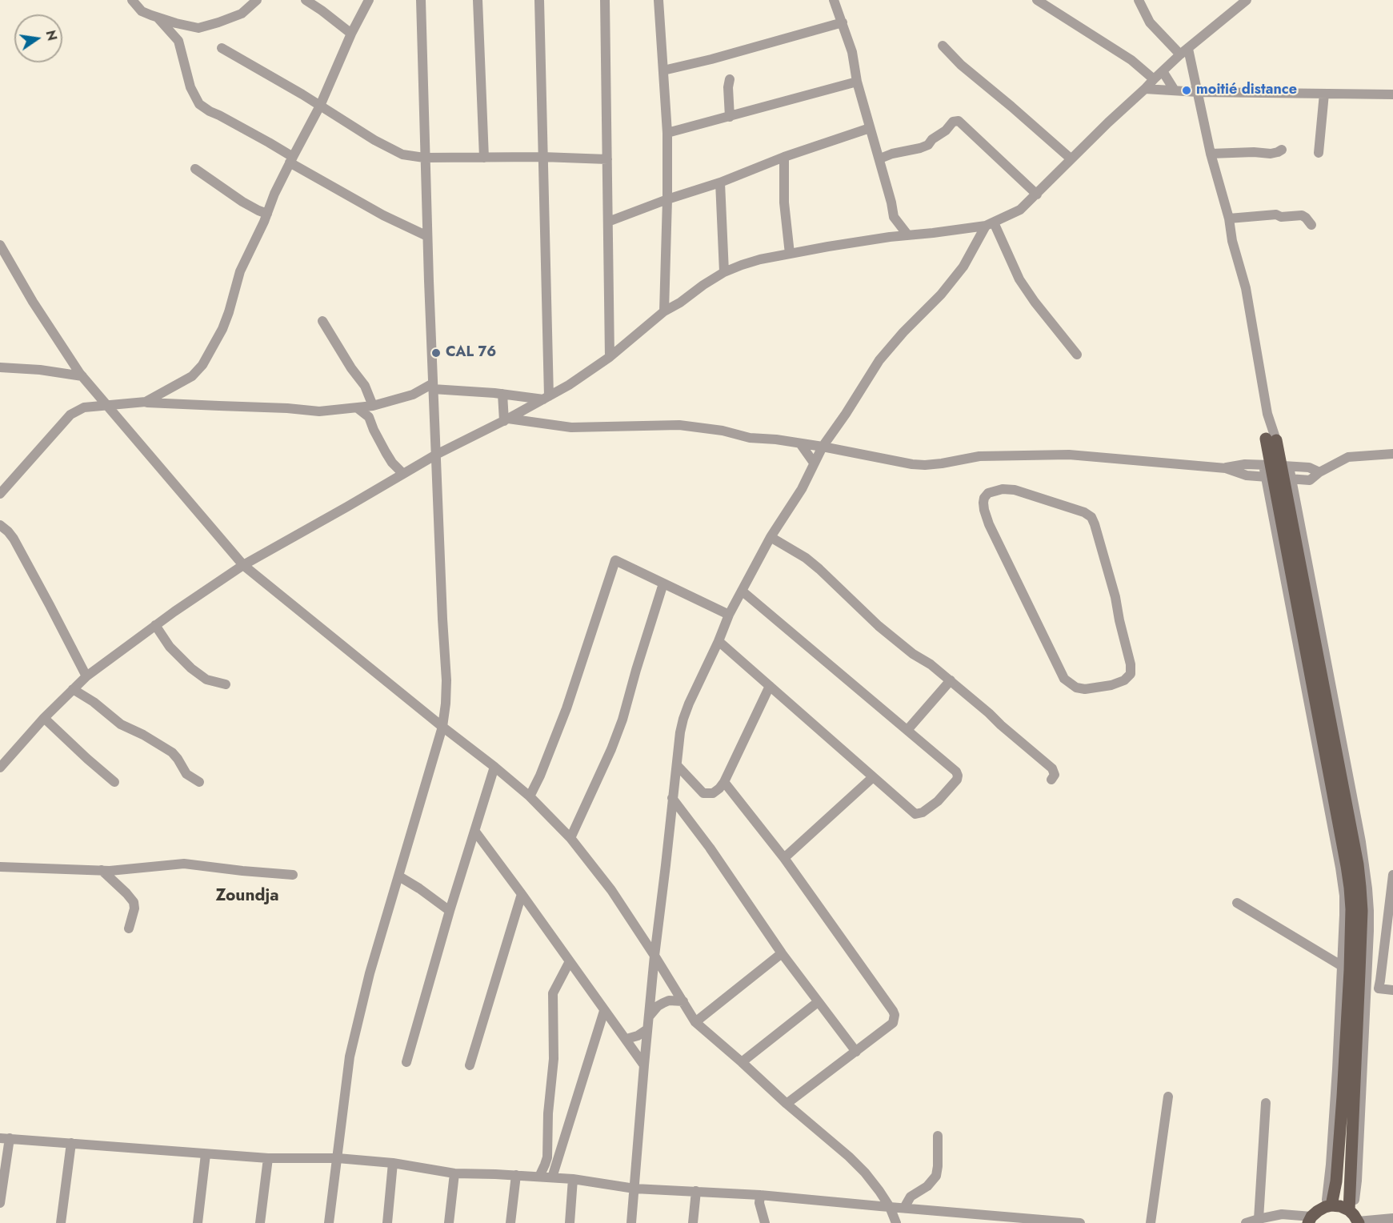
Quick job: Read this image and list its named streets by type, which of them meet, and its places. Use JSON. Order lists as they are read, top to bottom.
{
  "districts": ["Zoundja"],
  "places": ["moitié distance", "CAL 76"],
  "north": "right"
}
